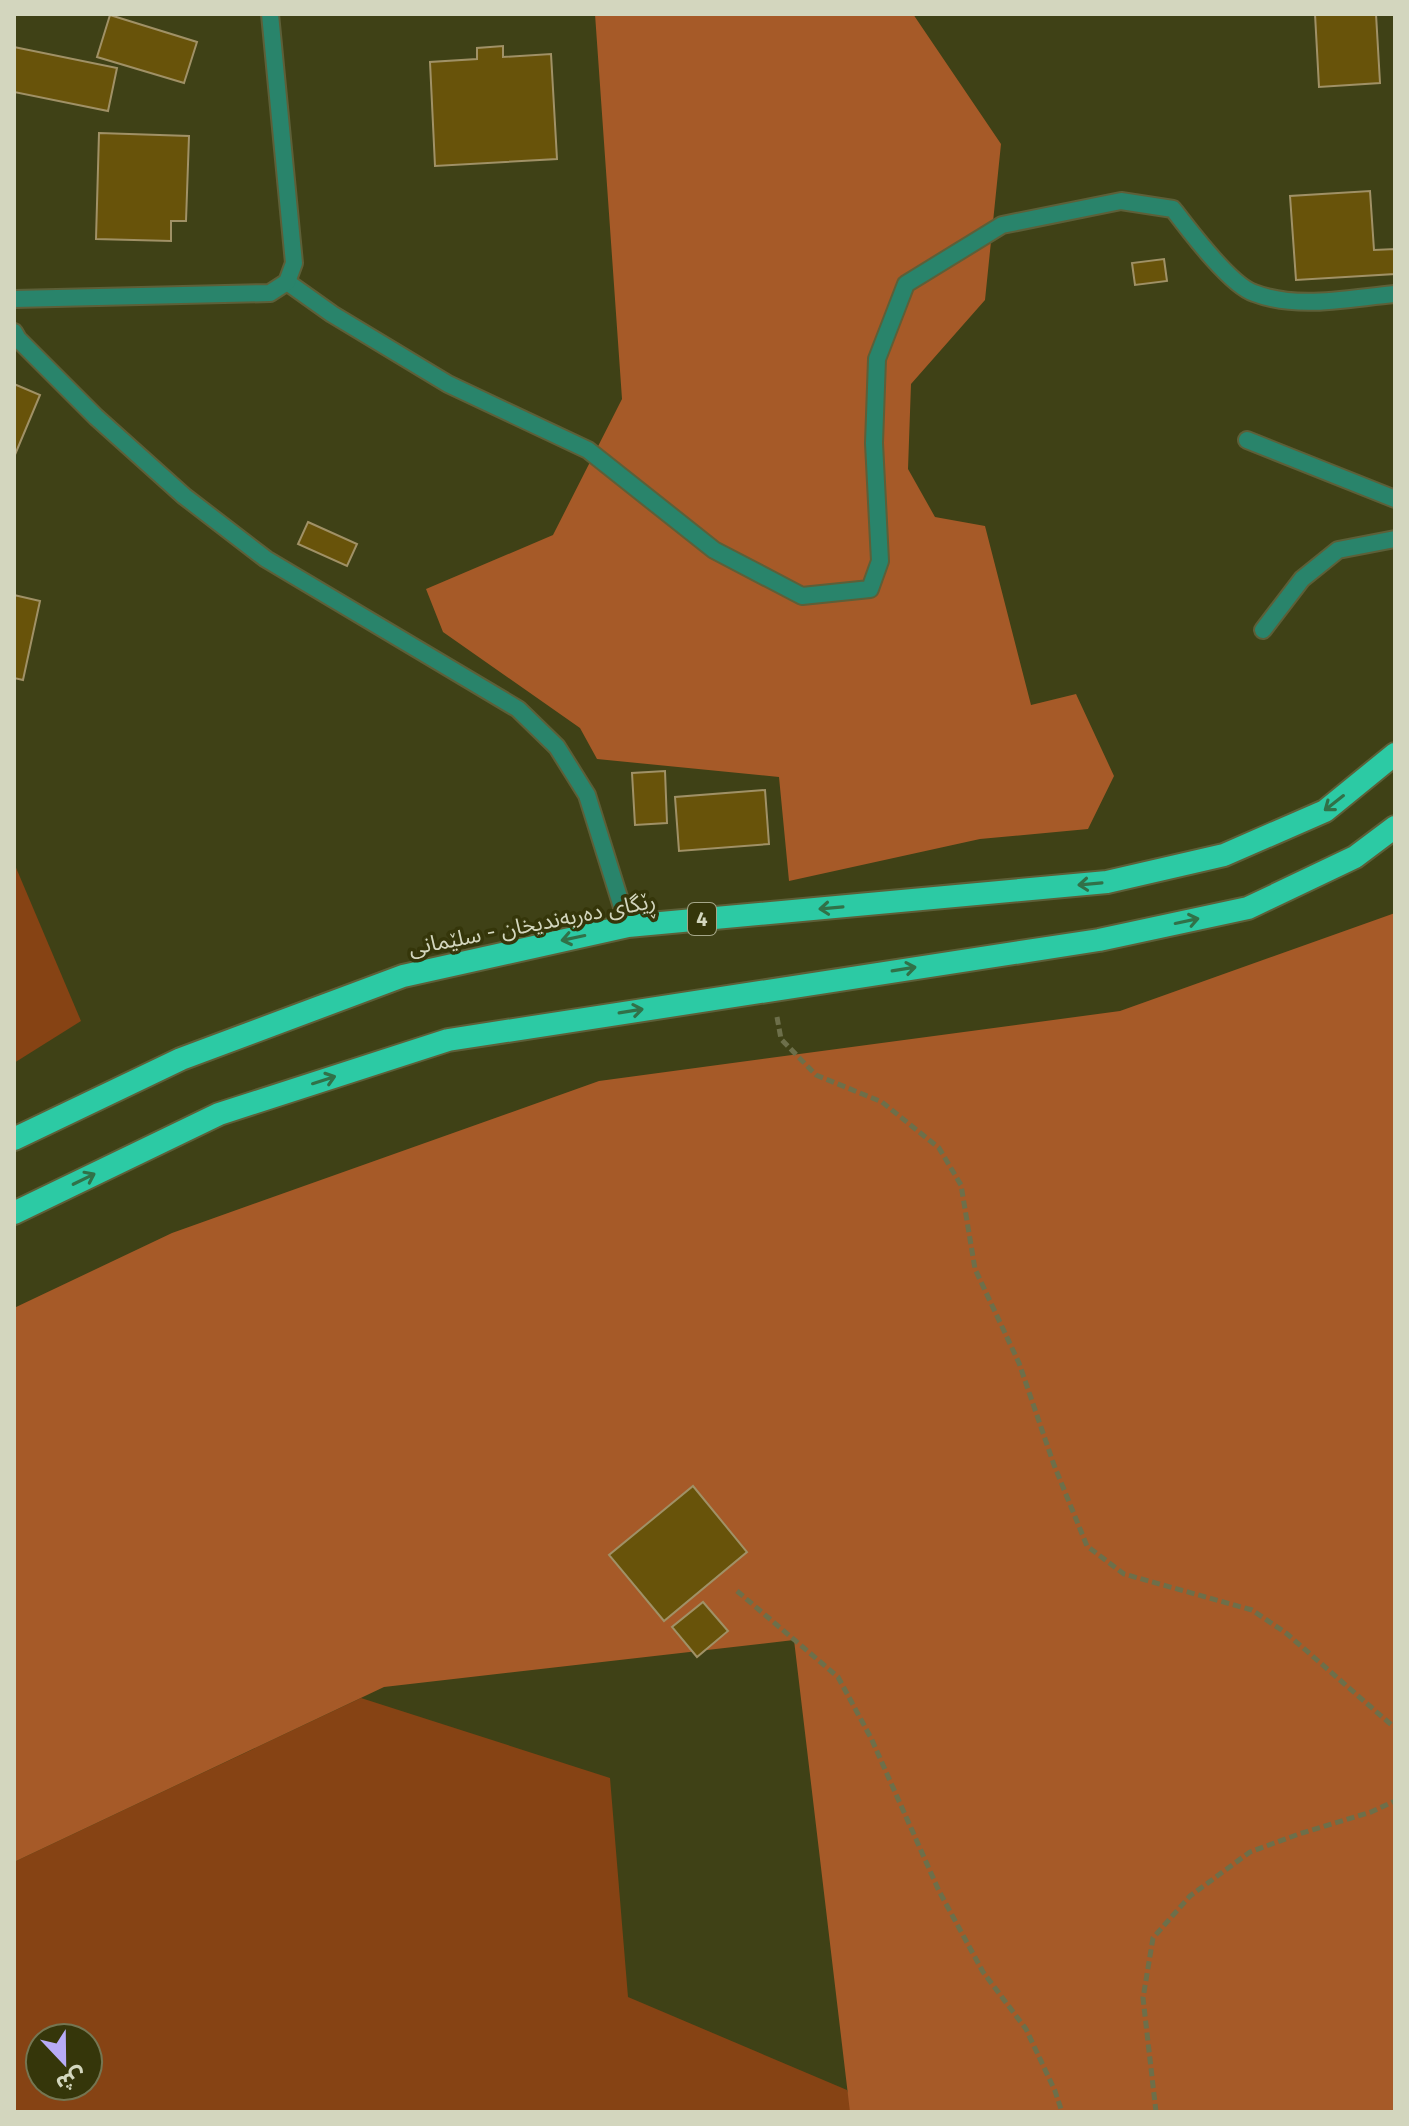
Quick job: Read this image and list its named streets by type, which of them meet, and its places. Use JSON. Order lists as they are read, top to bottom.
{
  "streets": {
    "highway": ["4", "ڕێگای دەربەندیخان - سلێمانی"]
  },
  "north": "bottom"
}
